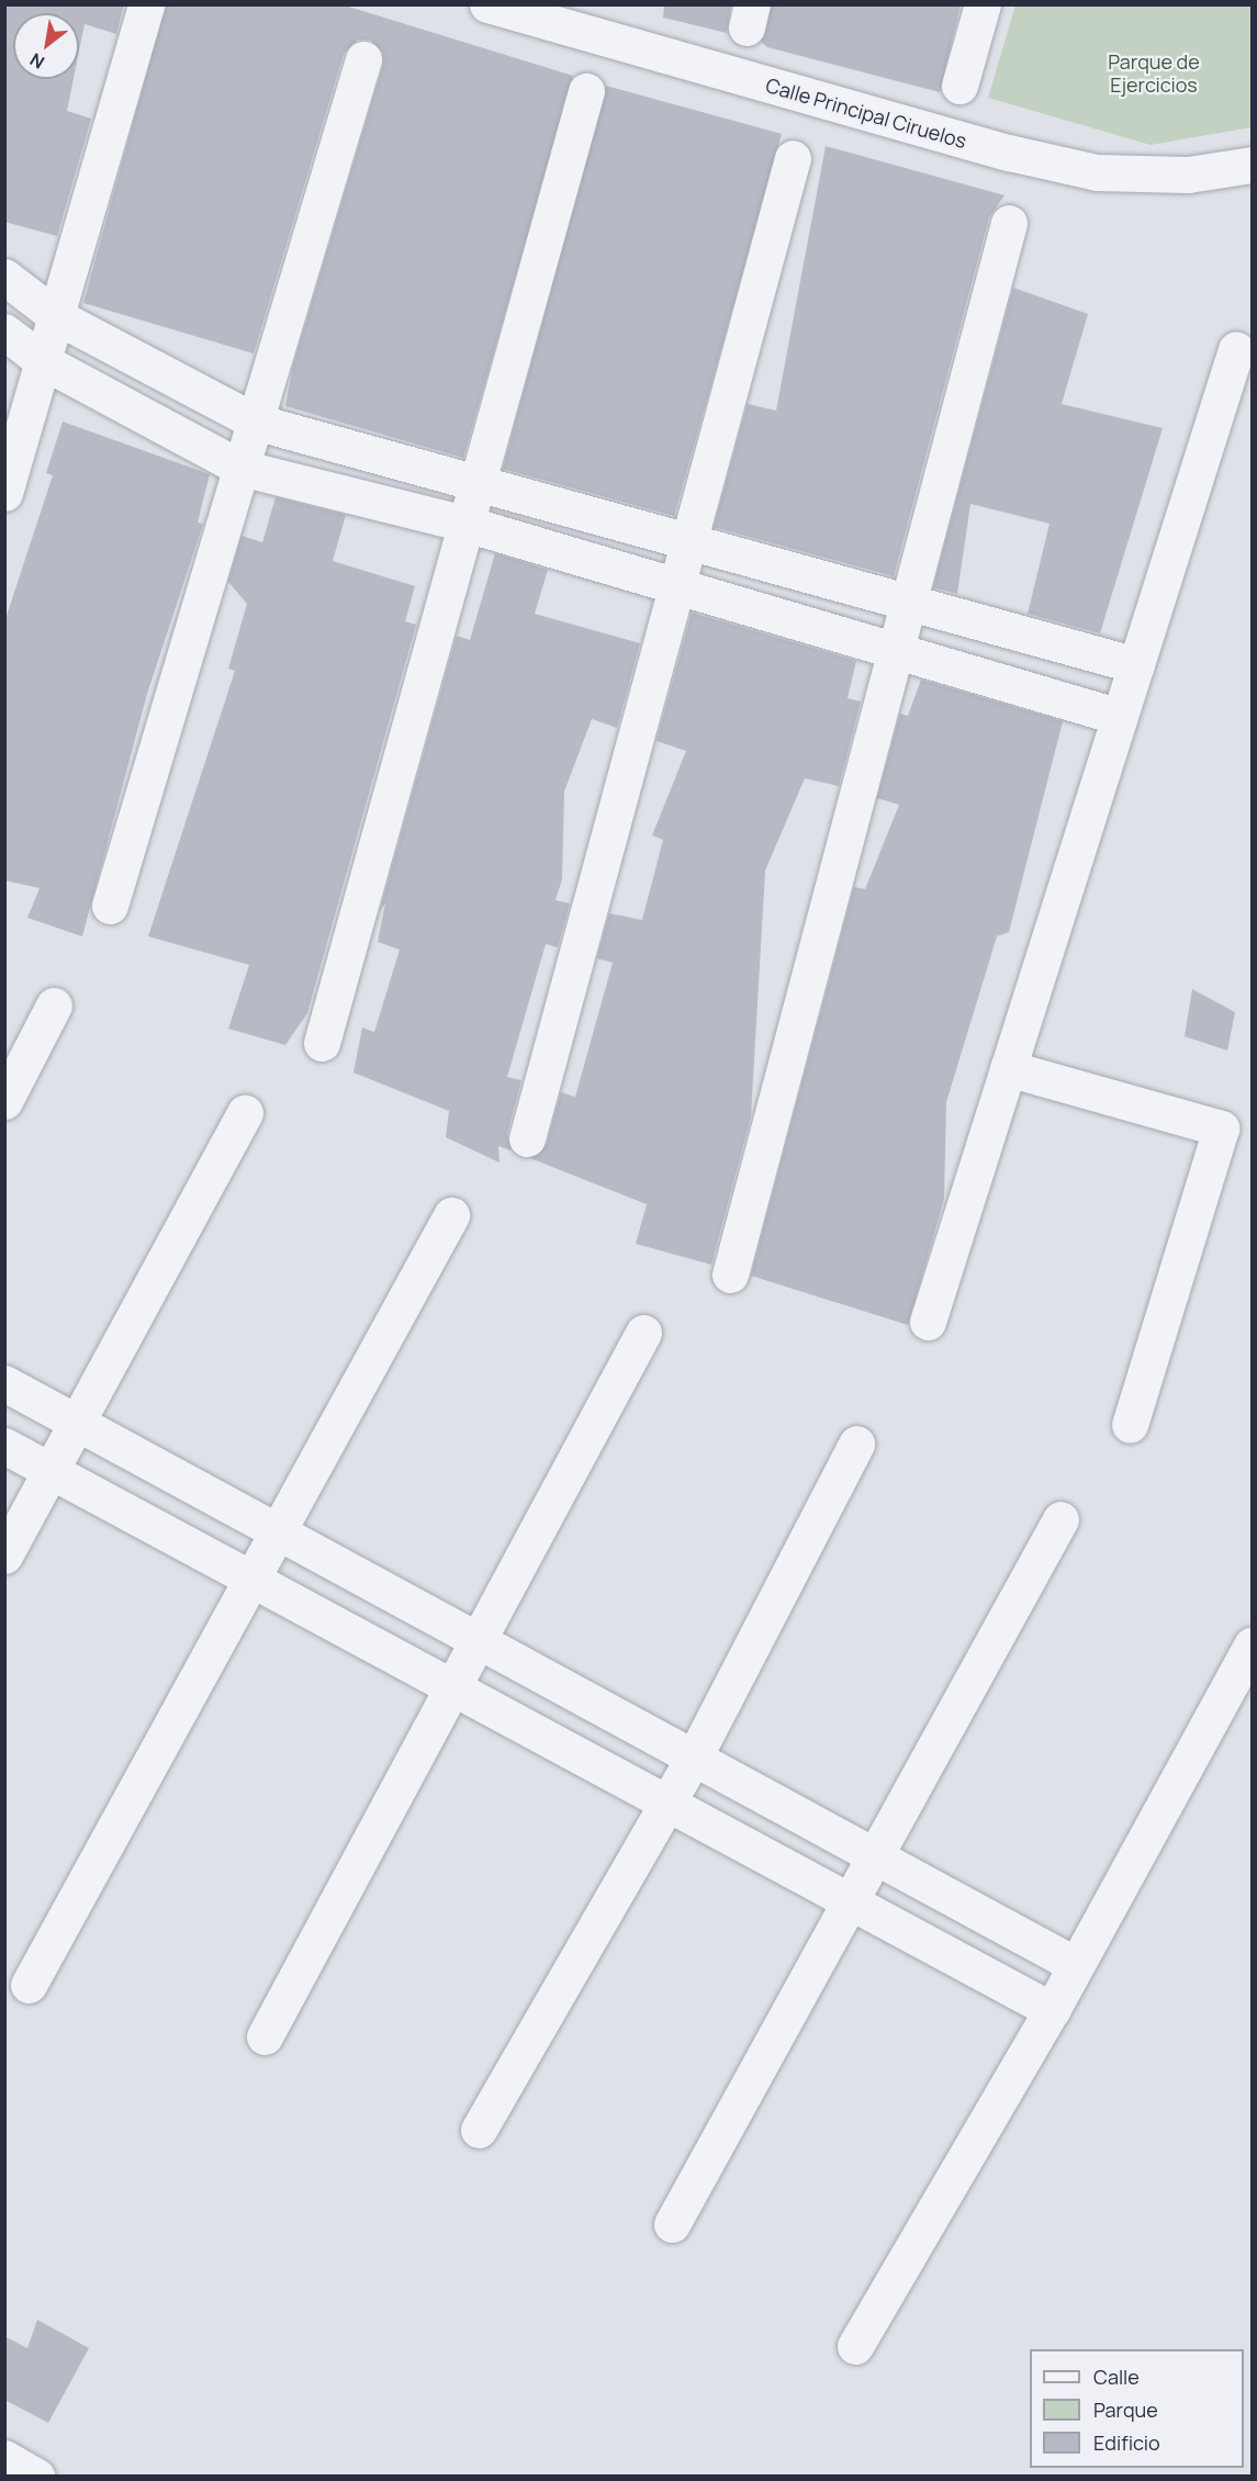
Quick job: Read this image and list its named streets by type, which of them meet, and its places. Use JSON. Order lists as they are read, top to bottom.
{
  "streets": {
    "street": ["Calle Principal Ciruelos"]
  },
  "parks": ["Parque de Ejercicios"],
  "legend": ["Calle", "Parque", "Edificio"],
  "north": "bottom left"
}
